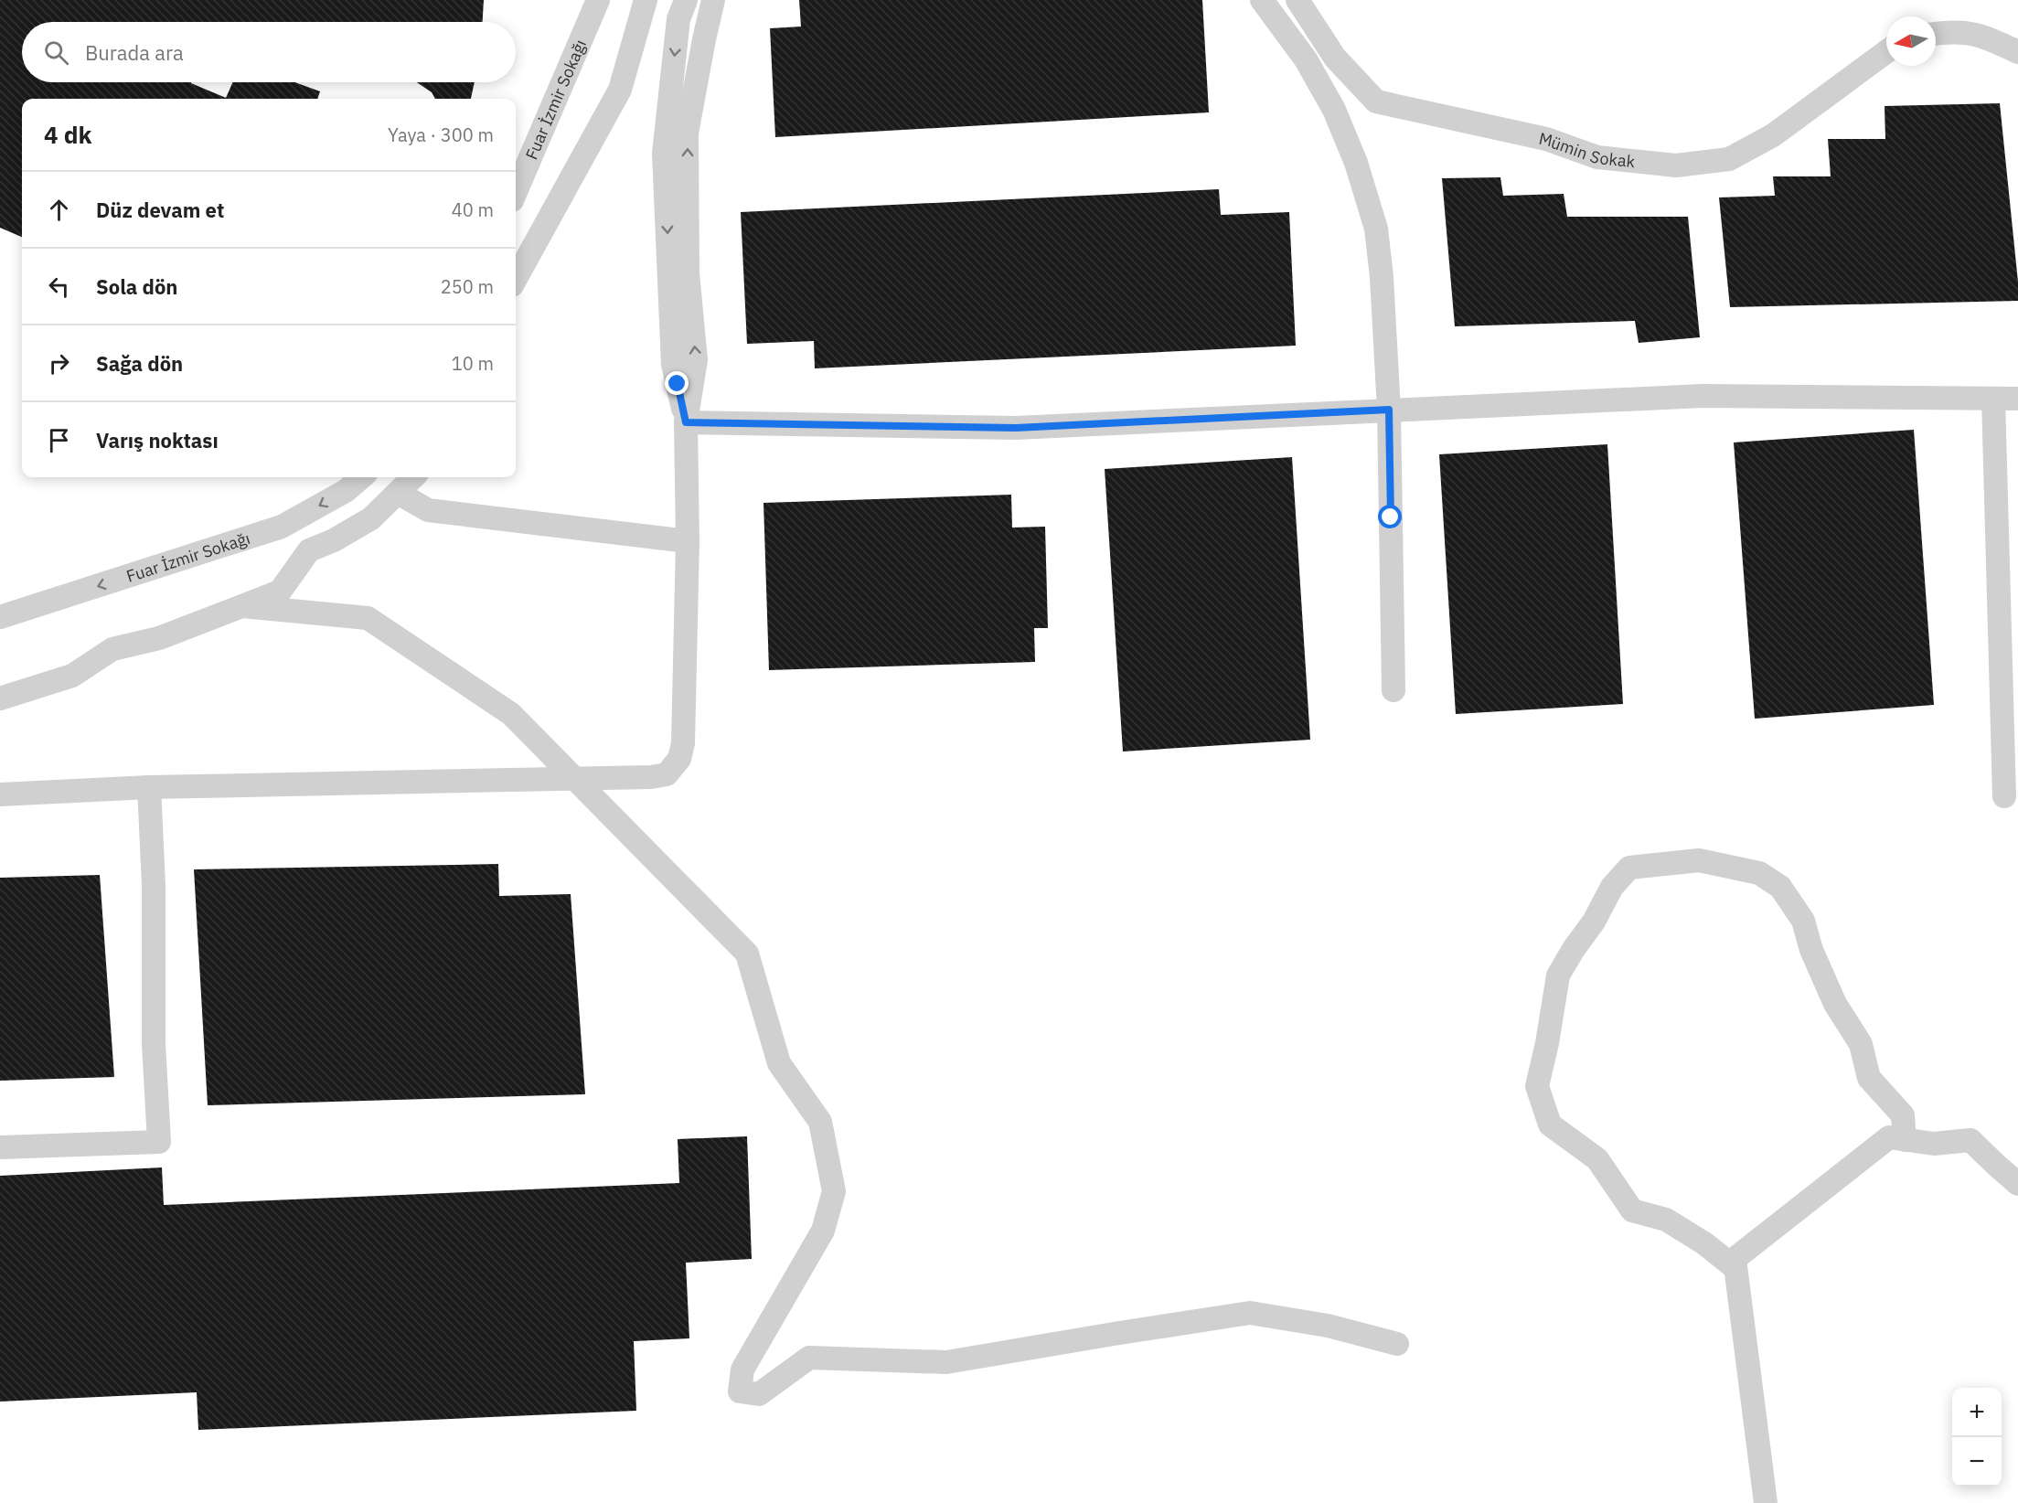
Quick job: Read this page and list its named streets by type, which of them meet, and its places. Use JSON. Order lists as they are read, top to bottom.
{
  "streets": {
    "street": ["Fuar İzmir Sokağı", "Mümin Sokak"]
  },
  "north": "left",
  "page": {
    "search": "Burada ara",
    "heading": ["4 dk", "Yaya · 300 m"],
    "list": [
      ["Düz devam et", "40 m"],
      ["Sola dön", "250 m"],
      ["Sağa dön", "10 m"],
      "Varış noktası"
    ],
    "map_buttons": ["+", "−"]
  }
}
